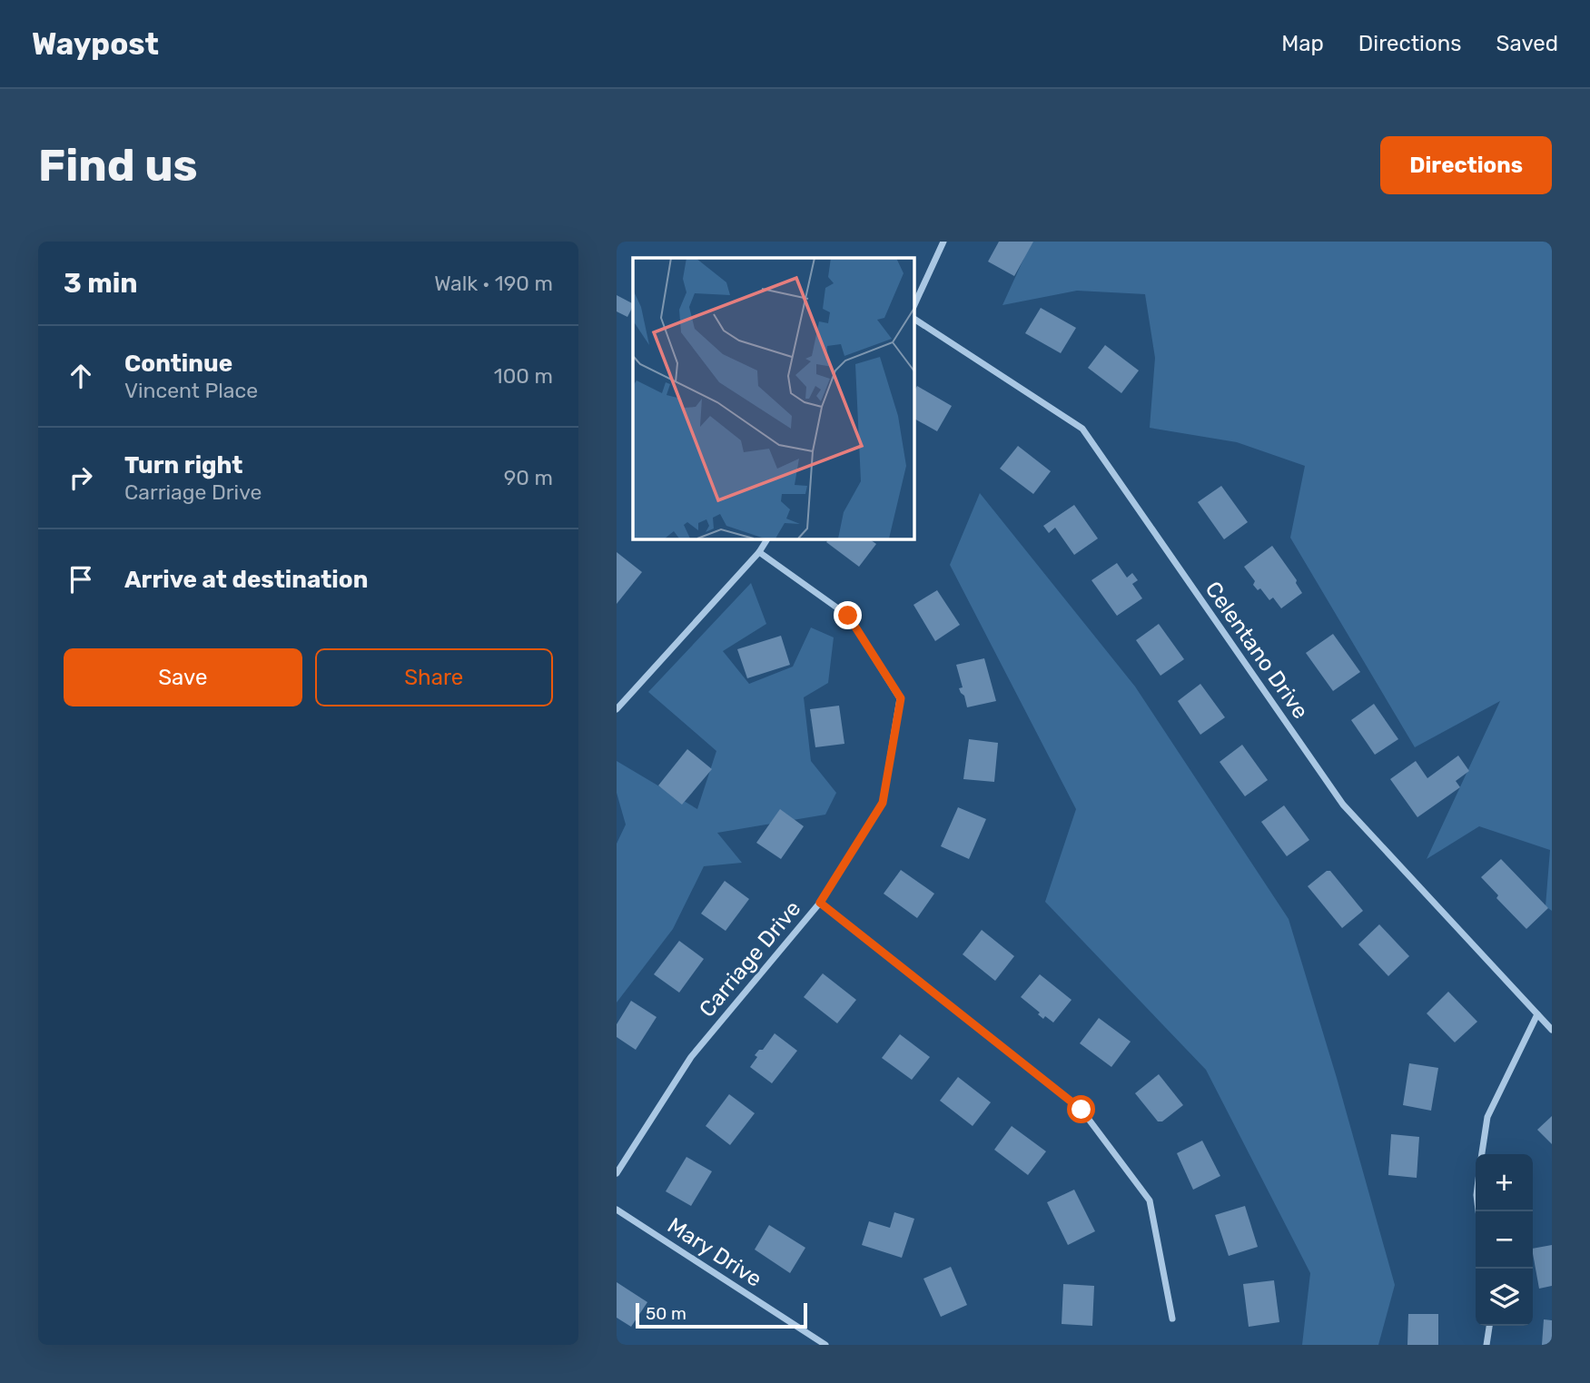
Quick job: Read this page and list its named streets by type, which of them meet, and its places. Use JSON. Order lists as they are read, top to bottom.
{
  "streets": {
    "street": ["Celentano Drive", "Carriage Drive", "Mary Drive"]
  },
  "scale_bar": "50 m",
  "page": {
    "header": "Waypost",
    "nav": ["Map", "Directions", "Saved"],
    "buttons": [
      "Directions",
      ["Save", "Share"]
    ],
    "title": "Find us",
    "heading": ["3 min", "Walk · 190 m"],
    "list": [
      ["Continue", "Vincent Place", "100 m"],
      ["Turn right", "Carriage Drive", "90 m"],
      "Arrive at destination"
    ],
    "map_buttons": ["+", "−"],
    "scale": "50 m"
  }
}
